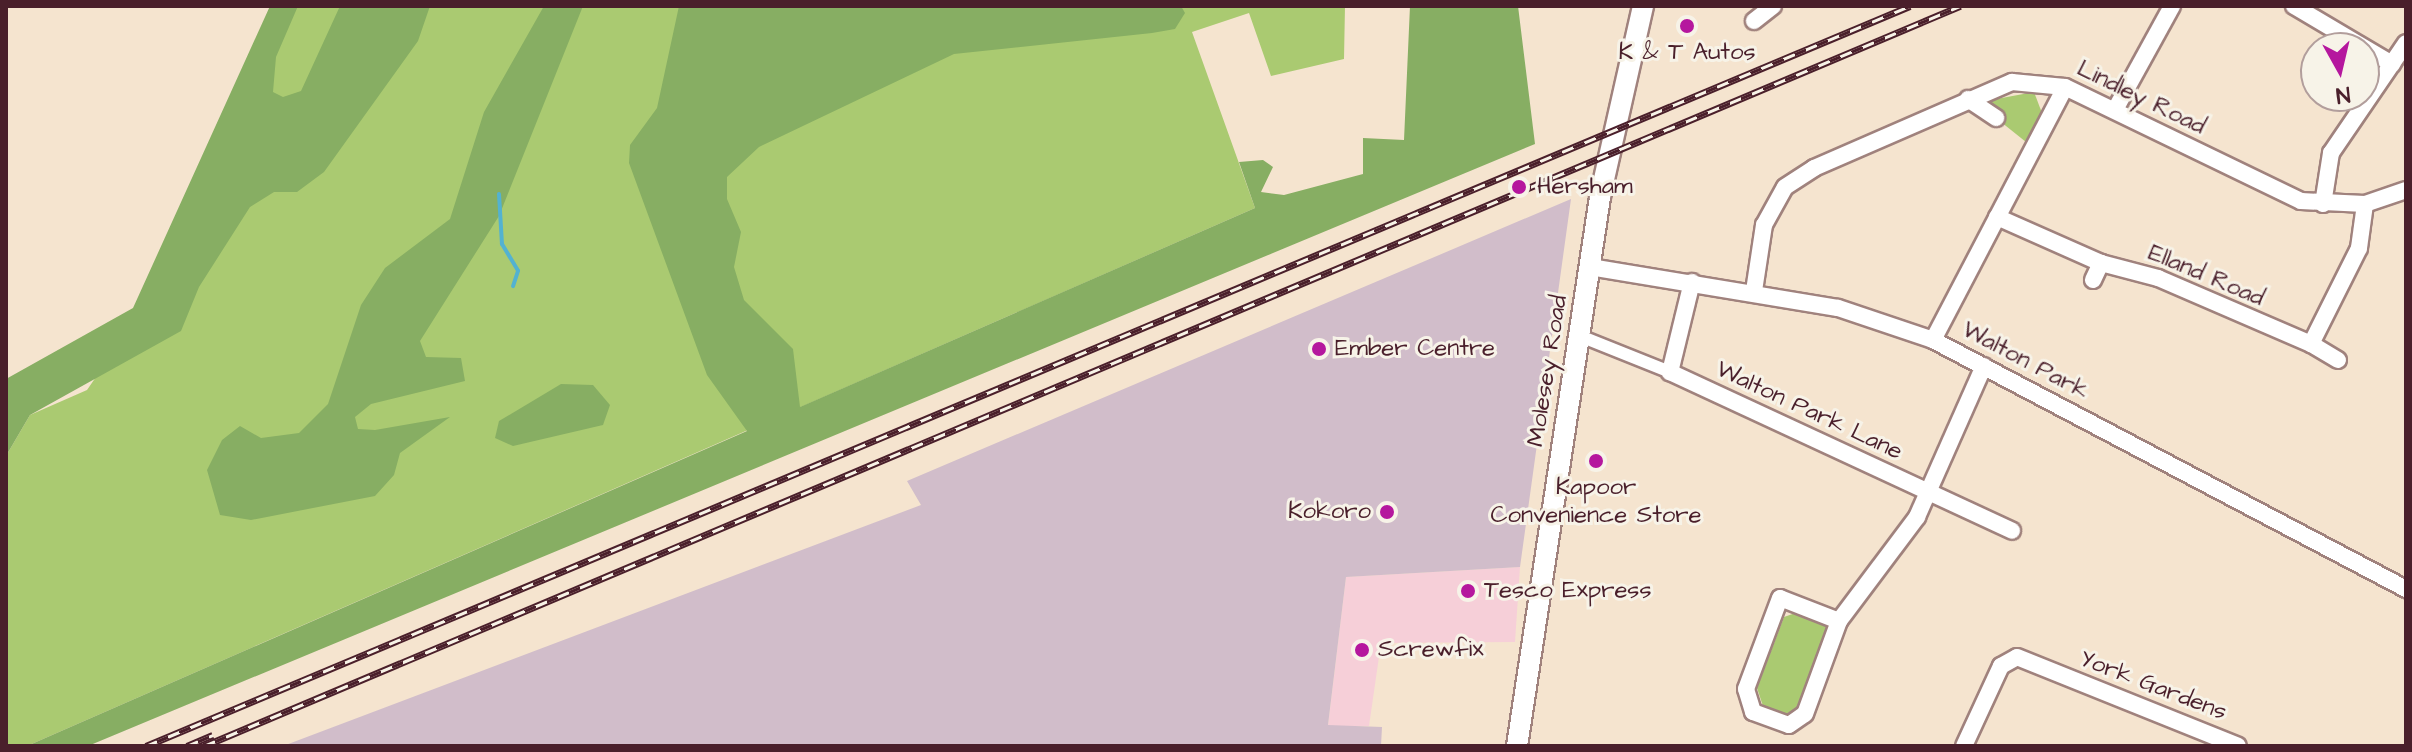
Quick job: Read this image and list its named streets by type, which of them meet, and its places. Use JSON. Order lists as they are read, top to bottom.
{
  "streets": {
    "street": [
      "Lindley Road",
      "Elland Road",
      "Walton Park",
      "Molesey Road",
      "Walton Park Lane",
      "York Gardens"
    ]
  },
  "crossings": [
    ["Lindley Road", "Walton Park"],
    ["Walton Park", "Molesey Road"]
  ],
  "places": [
    "K & T Autos",
    "Hersham",
    "Ember Centre",
    "Kapoor Convenience Store",
    "Kokoro",
    "Tesco Express",
    "Screwfix"
  ],
  "north": "bottom"
}
